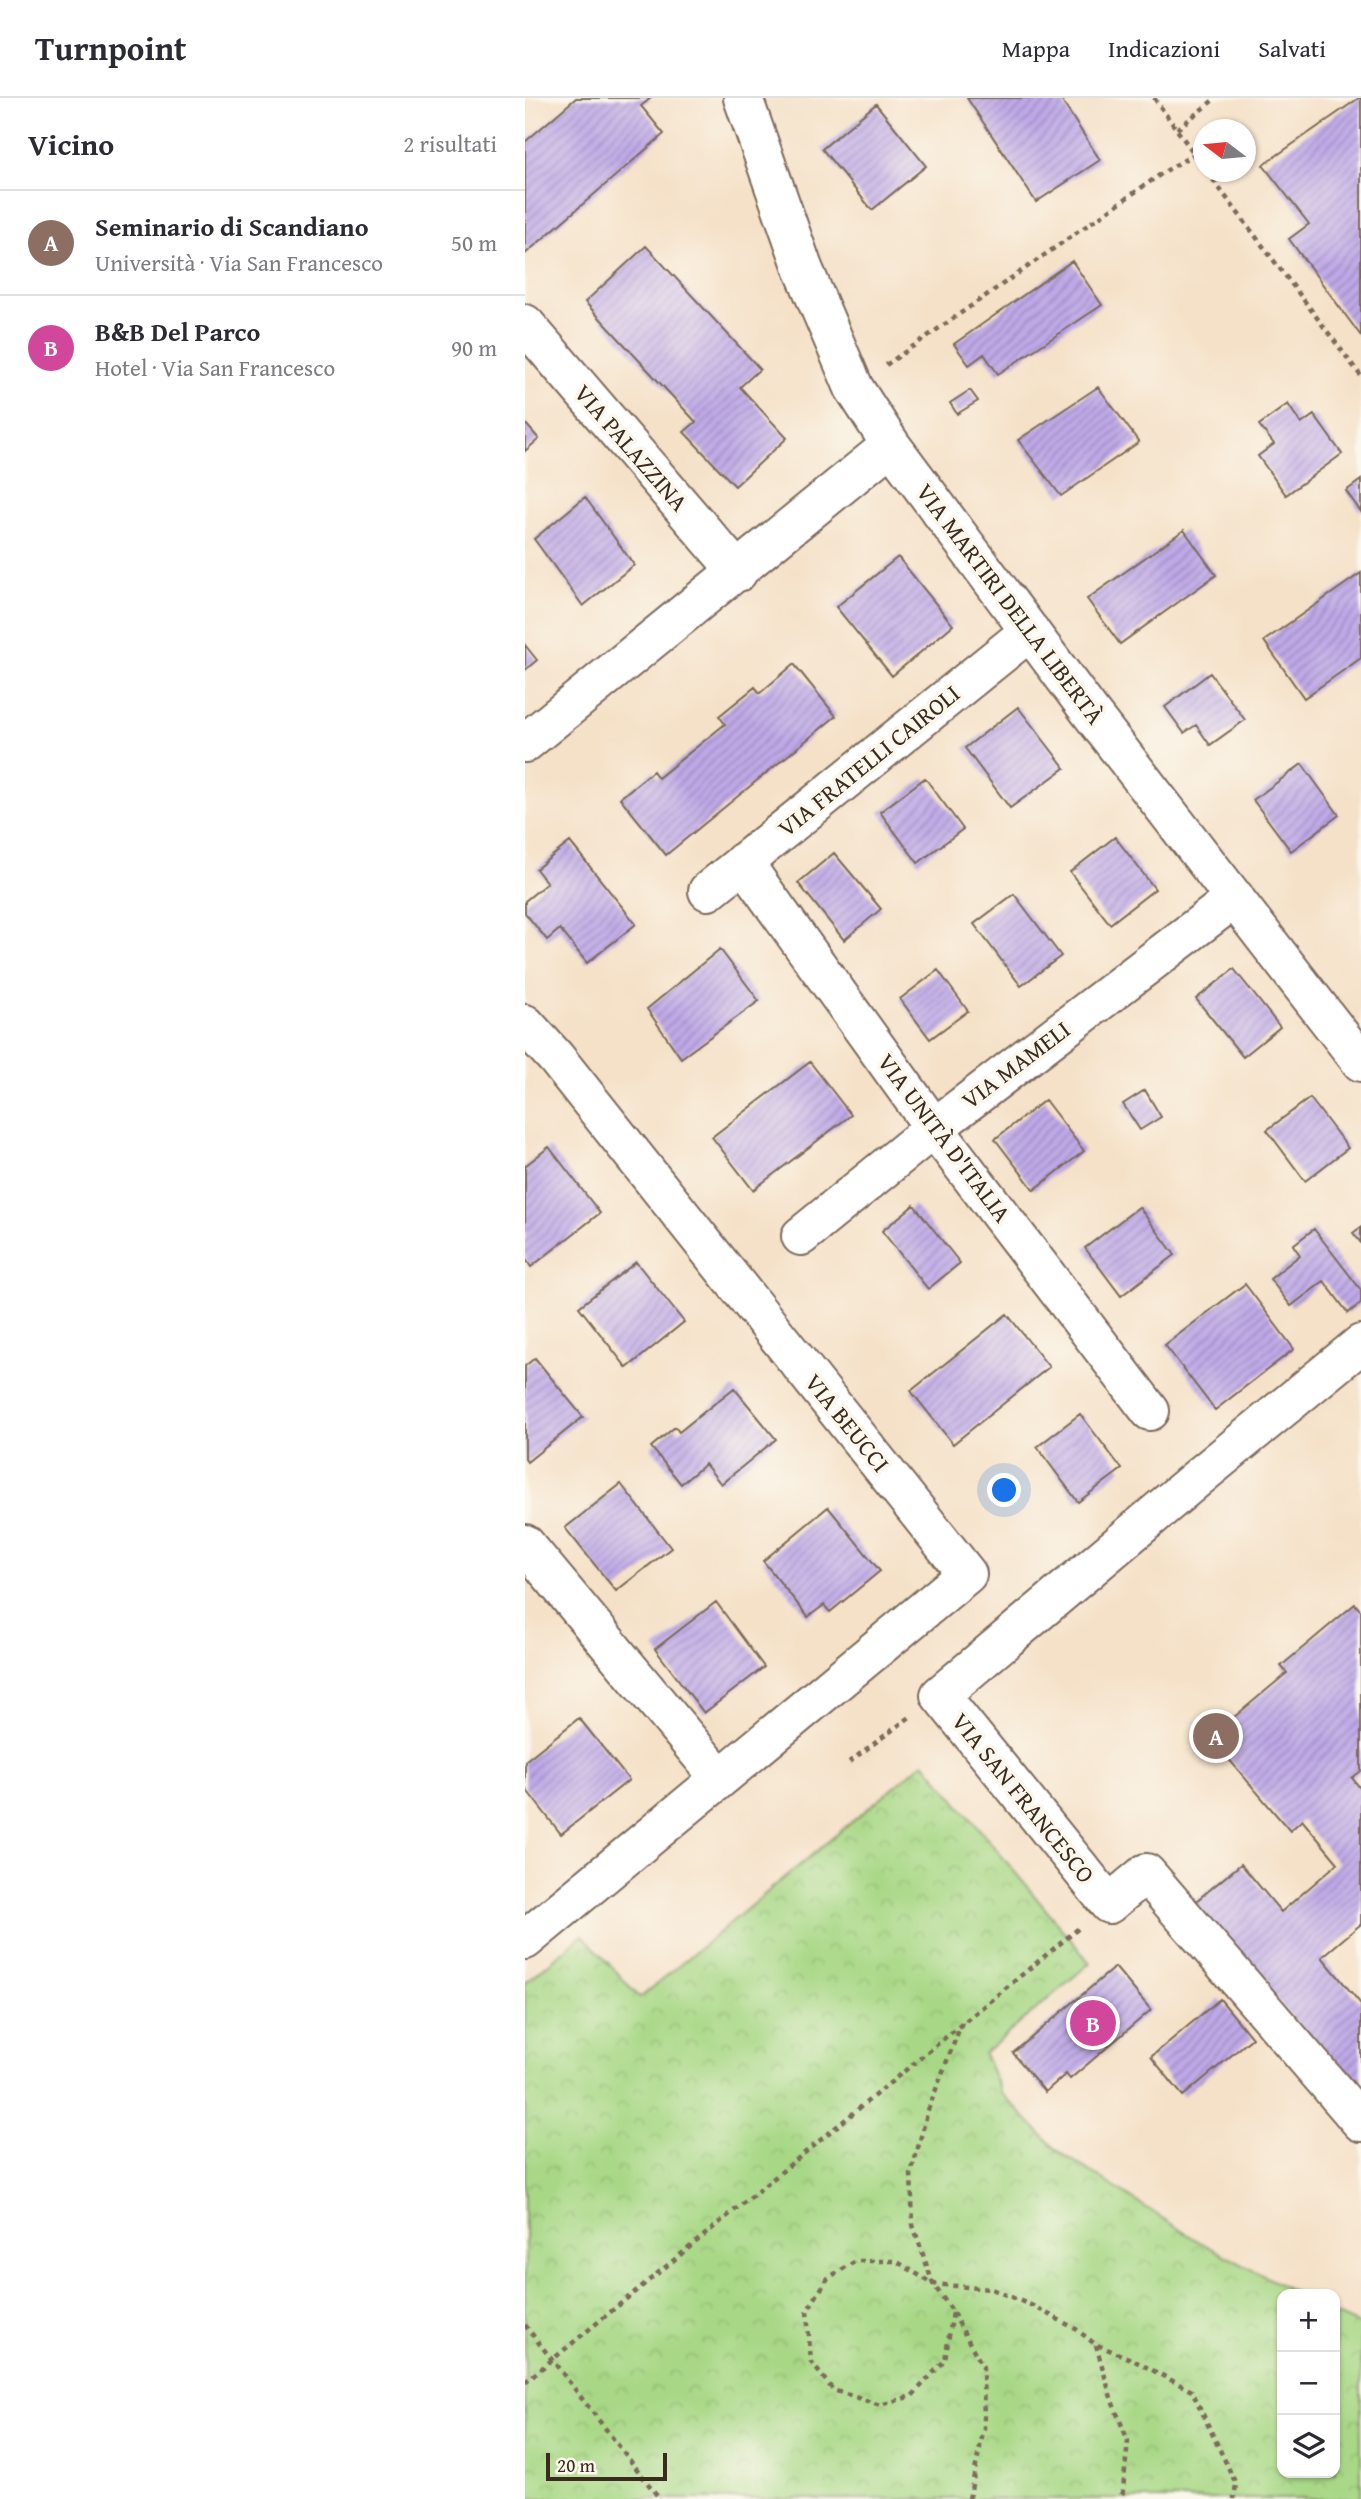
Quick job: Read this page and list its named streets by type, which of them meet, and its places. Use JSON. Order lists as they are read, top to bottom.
{
  "streets": {
    "street": [
      "VIA PALAZZINA",
      "VIA MARTIRI DELLA LIBERTÀ",
      "VIA FRATELLI CAIROLI",
      "VIA MAMELI",
      "VIA UNITÀ D'ITALIA",
      "VIA BEUCCI",
      "VIA SAN FRANCESCO"
    ]
  },
  "crossings": [
    ["VIA MARTIRI DELLA LIBERTÀ", "VIA FRATELLI CAIROLI"],
    ["VIA MARTIRI DELLA LIBERTÀ", "VIA MAMELI"],
    ["VIA FRATELLI CAIROLI", "VIA UNITÀ D'ITALIA"],
    ["VIA MAMELI", "VIA UNITÀ D'ITALIA"]
  ],
  "scale_bar": "20 m",
  "north": "left",
  "page": {
    "header": "Turnpoint",
    "nav": ["Mappa", "Indicazioni", "Salvati"],
    "heading": ["Vicino", "2 risultati"],
    "list": [
      {
        "mark": "A",
        "name": "Seminario di Scandiano",
        "note": "Università · Via San Francesco",
        "value": "50 m"
      },
      {
        "mark": "B",
        "name": "B&B Del Parco",
        "note": "Hotel · Via San Francesco",
        "value": "90 m"
      }
    ],
    "pins": ["A", "B"],
    "map_buttons": ["+", "−"],
    "scale": "20 m"
  }
}
